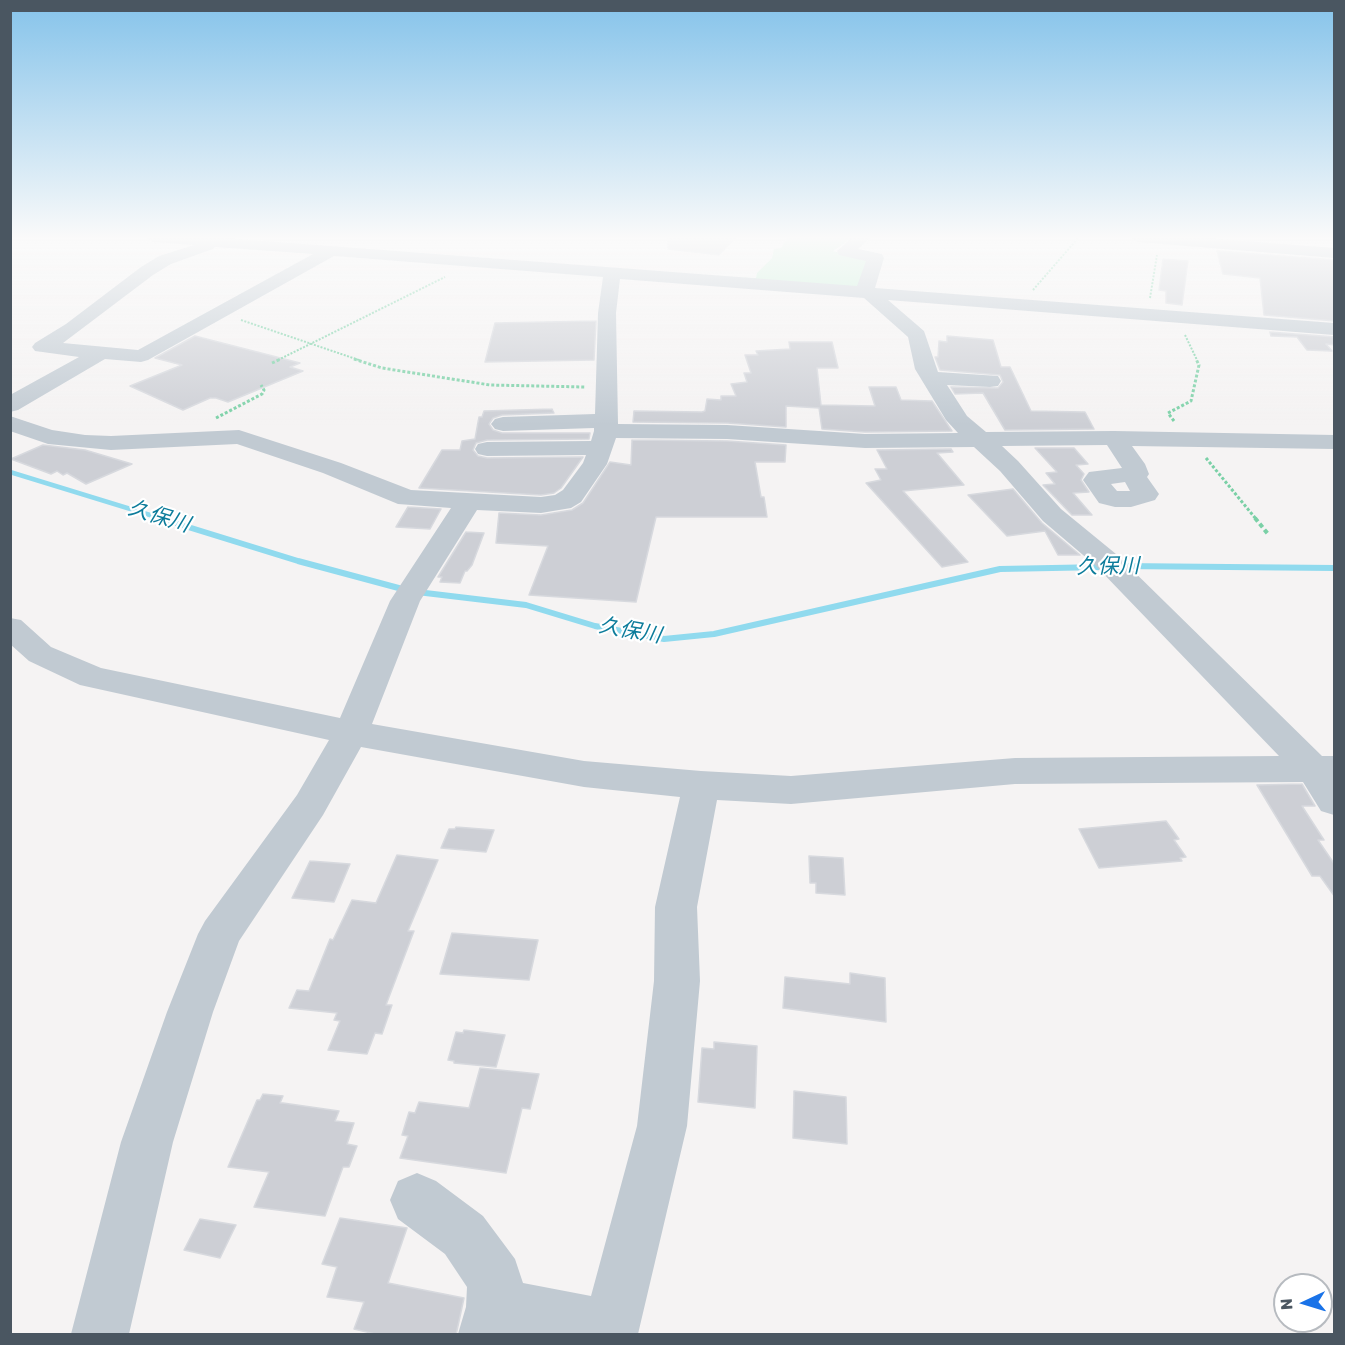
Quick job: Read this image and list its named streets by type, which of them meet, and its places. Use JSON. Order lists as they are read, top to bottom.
{
  "water": ["久保川"],
  "north": "left"
}
